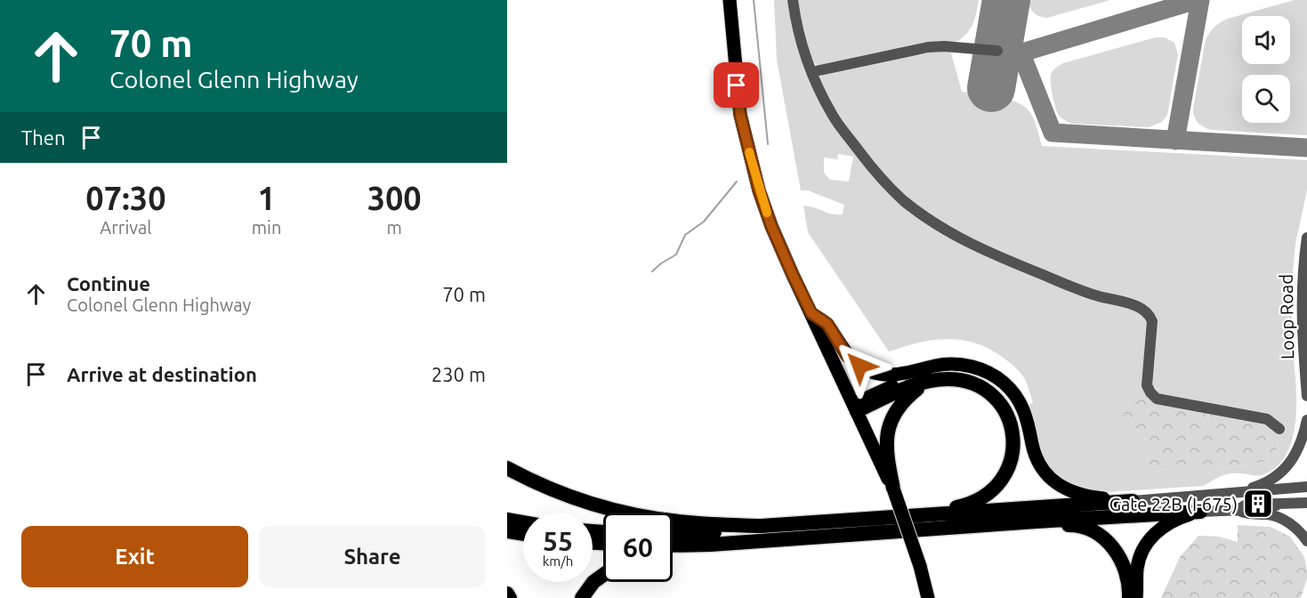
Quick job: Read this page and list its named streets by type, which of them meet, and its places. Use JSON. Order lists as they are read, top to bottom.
{
  "streets": {
    "street": ["Loop Road"]
  },
  "places": {
    "building": ["Gate 22B (I-675)"]
  },
  "page": {
    "turn": ["70 m", "Colonel Glenn Highway"],
    "then": "Then",
    "eta": [
      "07:30",
      "Arrival",
      "1",
      "min",
      "300",
      "m"
    ],
    "list": [
      {
        "name": "Continue",
        "note": "Colonel Glenn Highway",
        "value": "70 m"
      },
      {
        "name": "Arrive at destination",
        "value": "230 m"
      }
    ],
    "speed": "55 km/h",
    "limit": "60",
    "buttons": ["Exit", "Share"]
  }
}
